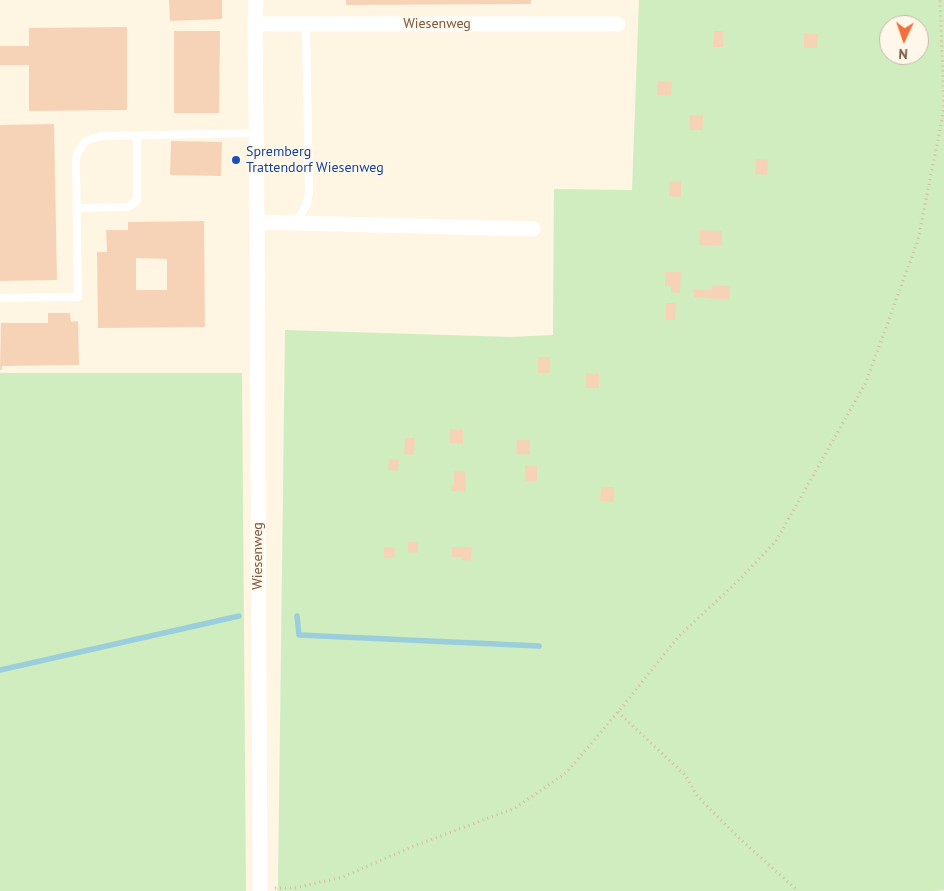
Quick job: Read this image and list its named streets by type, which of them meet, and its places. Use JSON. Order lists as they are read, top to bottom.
{
  "streets": {
    "street": ["Wiesenweg"]
  },
  "places": ["Spremberg Trattendorf Wiesenweg"],
  "north": "bottom"
}
